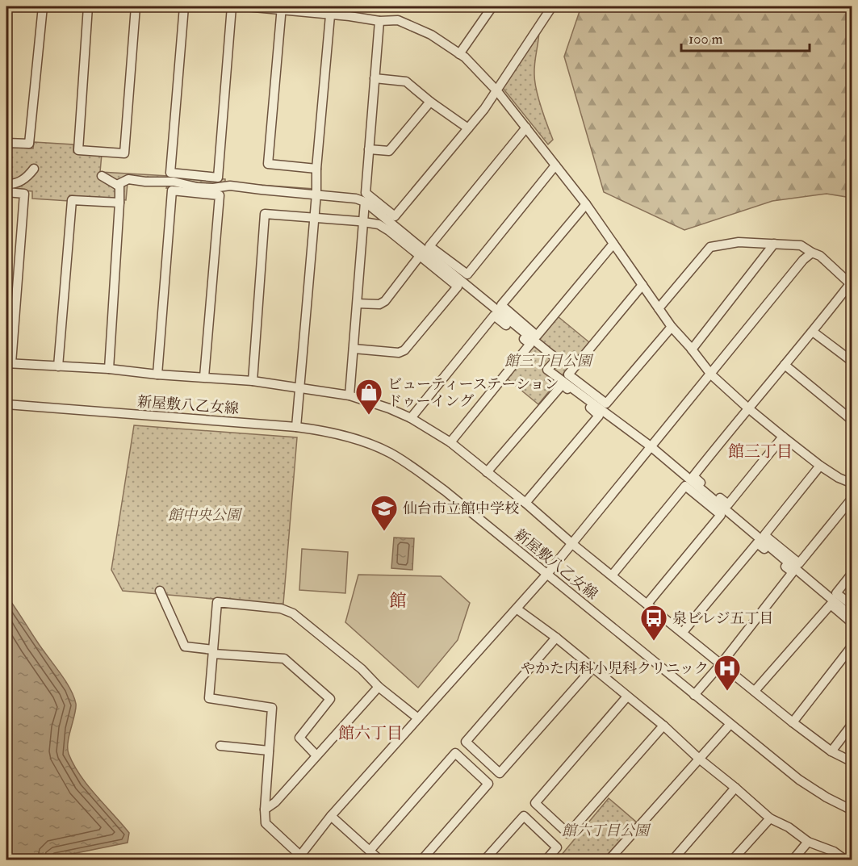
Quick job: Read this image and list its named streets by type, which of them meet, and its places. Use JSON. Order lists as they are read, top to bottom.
{
  "streets": {
    "street": ["新屋敷八乙女線"]
  },
  "districts": ["館三丁目", "館", "館六丁目"],
  "parks": ["館三丁目公園", "館中央公園", "館六丁目公園"],
  "places": {
    "shop": ["ビューティーステーション ドゥーイング"],
    "school or university": ["仙台市立館中学校"],
    "bus stop": ["泉ビレジ五丁目"],
    "hospital": ["やかた内科小児科クリニック"]
  },
  "scale_bar": "100 m"
}
